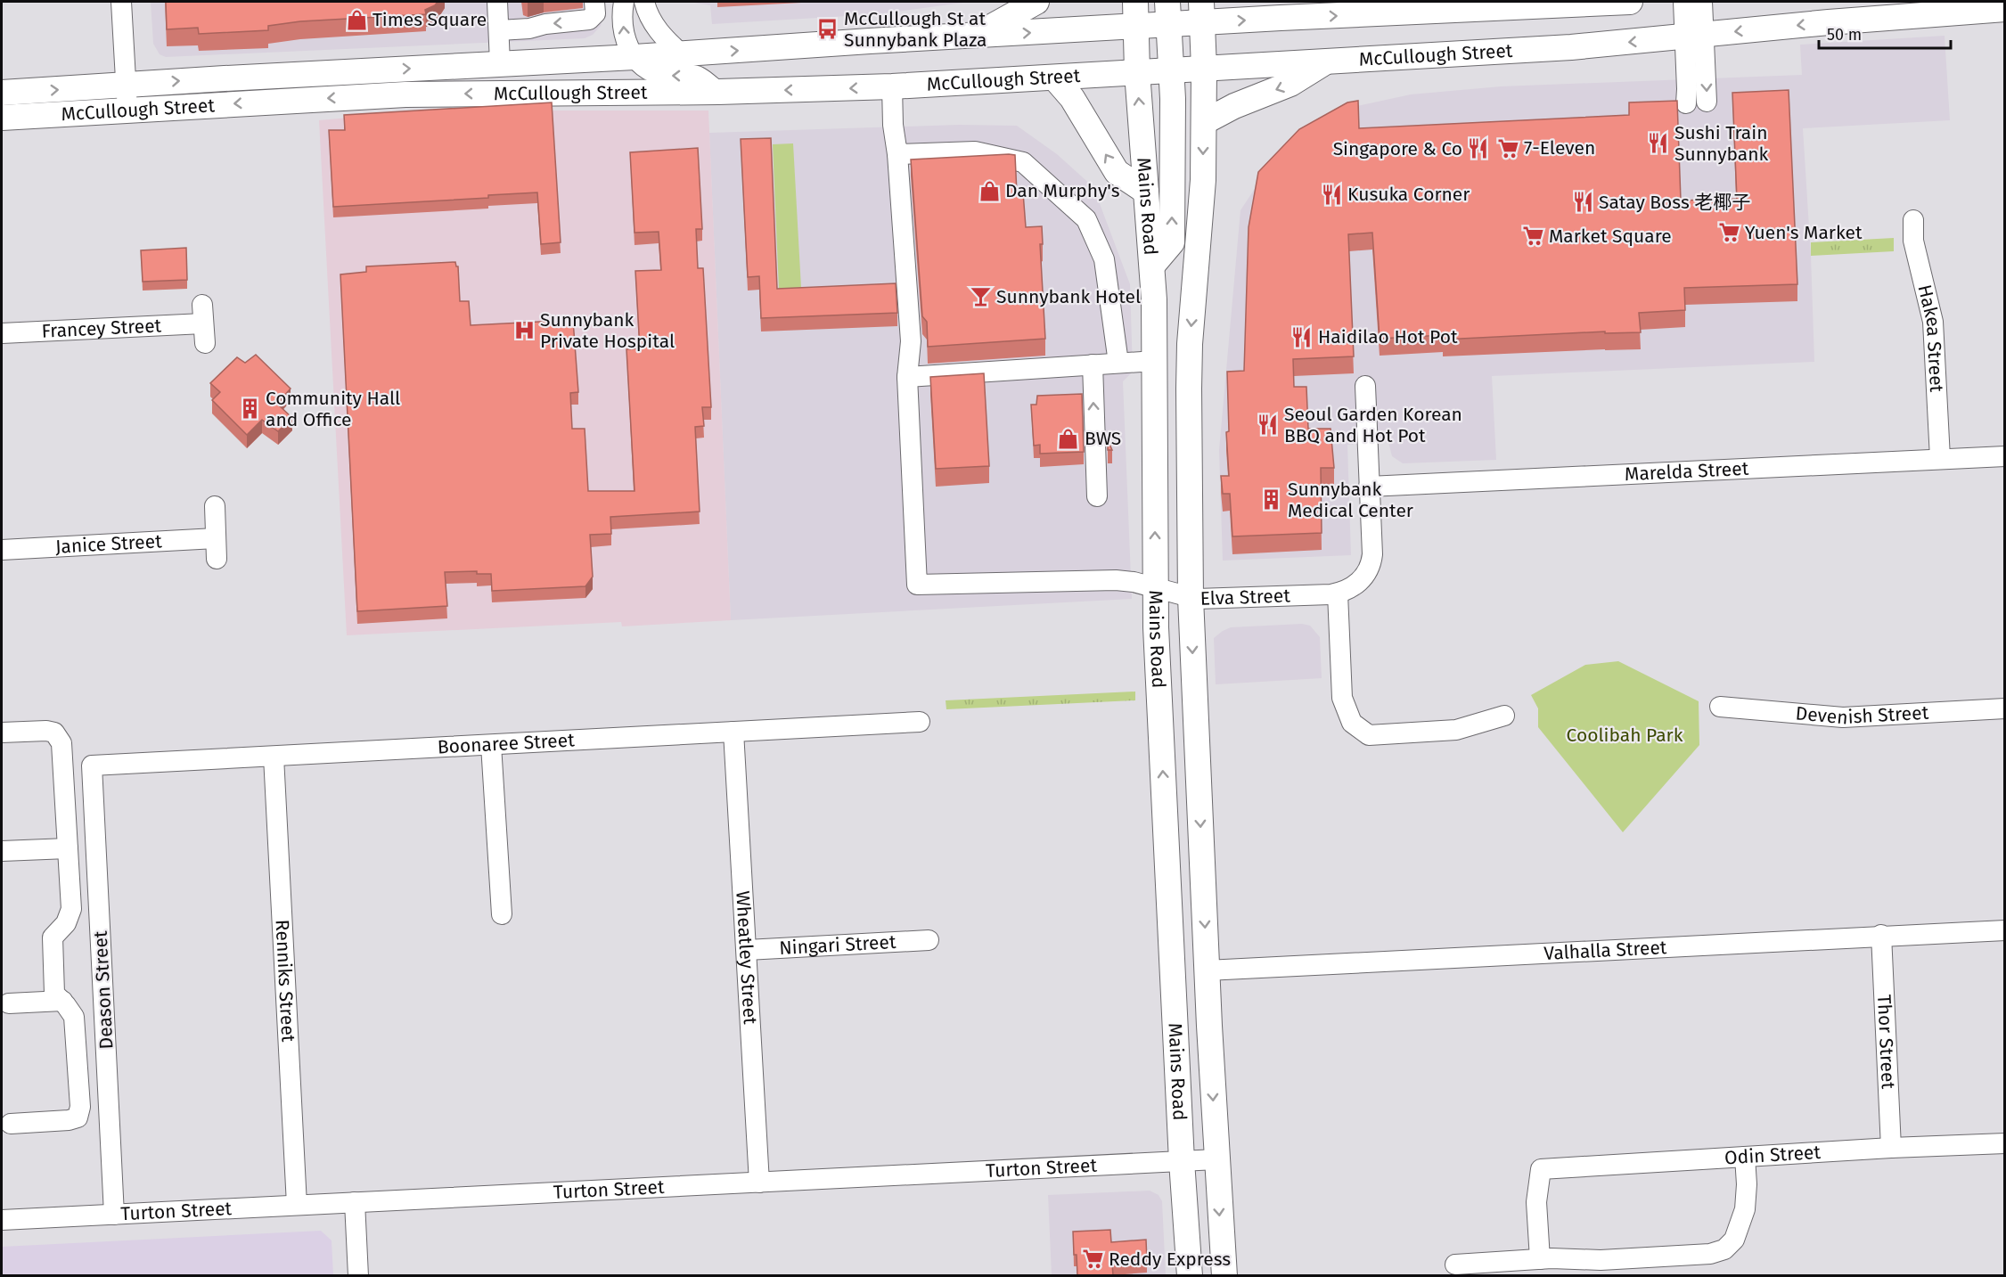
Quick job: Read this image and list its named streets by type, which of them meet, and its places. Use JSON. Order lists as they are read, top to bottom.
{
  "streets": {
    "main road": ["McCullough Street", "Mains Road"],
    "street": [
      "Francey Street",
      "Hakea Street",
      "Marelda Street",
      "Janice Street",
      "Elva Street",
      "Devenish Street",
      "Boonaree Street",
      "Ningari Street",
      "Valhalla Street",
      "Wheatley Street",
      "Renniks Street",
      "Deason Street",
      "Thor Street",
      "Odin Street",
      "Turton Street"
    ]
  },
  "crossings": [
    ["McCullough Street", "Mains Road"],
    ["Mains Road", "Elva Street"],
    ["Mains Road", "Valhalla Street"],
    ["Mains Road", "Turton Street"],
    ["Hakea Street", "Marelda Street"],
    ["Boonaree Street", "Wheatley Street"],
    ["Boonaree Street", "Renniks Street"],
    ["Boonaree Street", "Deason Street"],
    ["Ningari Street", "Wheatley Street"],
    ["Valhalla Street", "Thor Street"],
    ["Wheatley Street", "Turton Street"],
    ["Renniks Street", "Turton Street"],
    ["Deason Street", "Turton Street"],
    ["Thor Street", "Odin Street"]
  ],
  "parks": ["Coolibah Park"],
  "places": {
    "shop": ["Times Square", "Dan Murphy's", "BWS"],
    "bus stop": ["McCullough St at Sunnybank Plaza"],
    "restaurant": [
      "Sushi Train Sunnybank",
      "Singapore & Co",
      "Kusuka Corner",
      "Satay Boss 老椰子",
      "Haidilao Hot Pot",
      "Seoul Garden Korean BBQ and Hot Pot"
    ],
    "supermarket": [
      "7-Eleven",
      "Yuen's Market",
      "Market Square",
      "Reddy Express"
    ],
    "bar": ["Sunnybank Hotel"],
    "hospital": ["Sunnybank Private Hospital"],
    "building": ["Community Hall and Office", "Sunnybank Medical Center"]
  },
  "scale_bar": "50 m"
}
